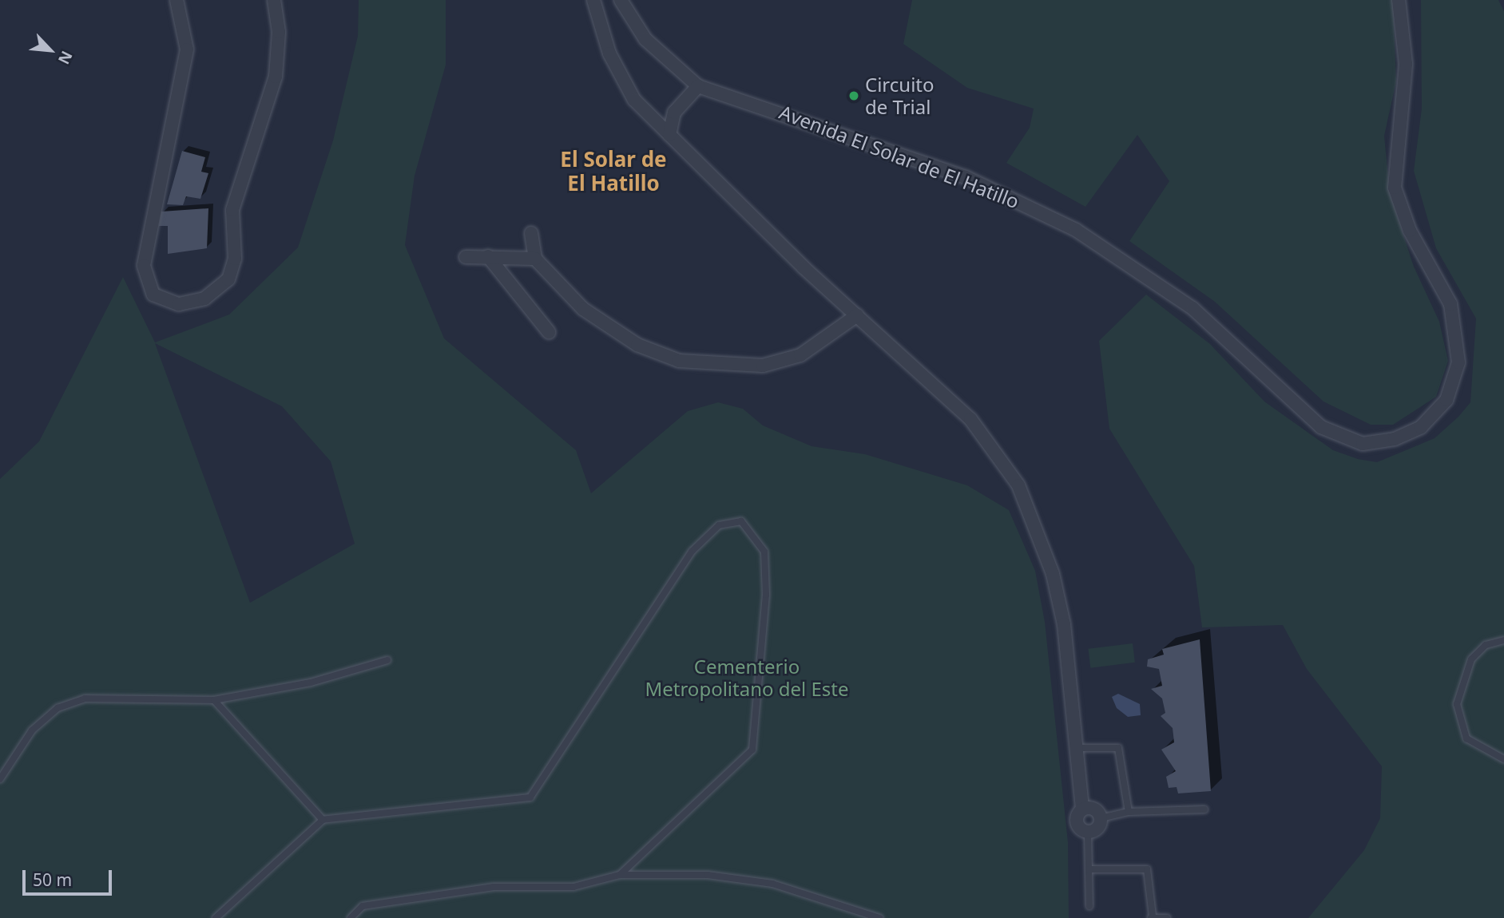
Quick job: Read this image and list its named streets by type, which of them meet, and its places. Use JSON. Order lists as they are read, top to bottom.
{
  "streets": {
    "street": ["Avenida El Solar de El Hatillo"]
  },
  "districts": ["El Solar de El Hatillo"],
  "parks": ["Cementerio Metropolitano del Este"],
  "places": ["Circuito de Trial"],
  "scale_bar": "50 m",
  "north": "bottom right"
}
